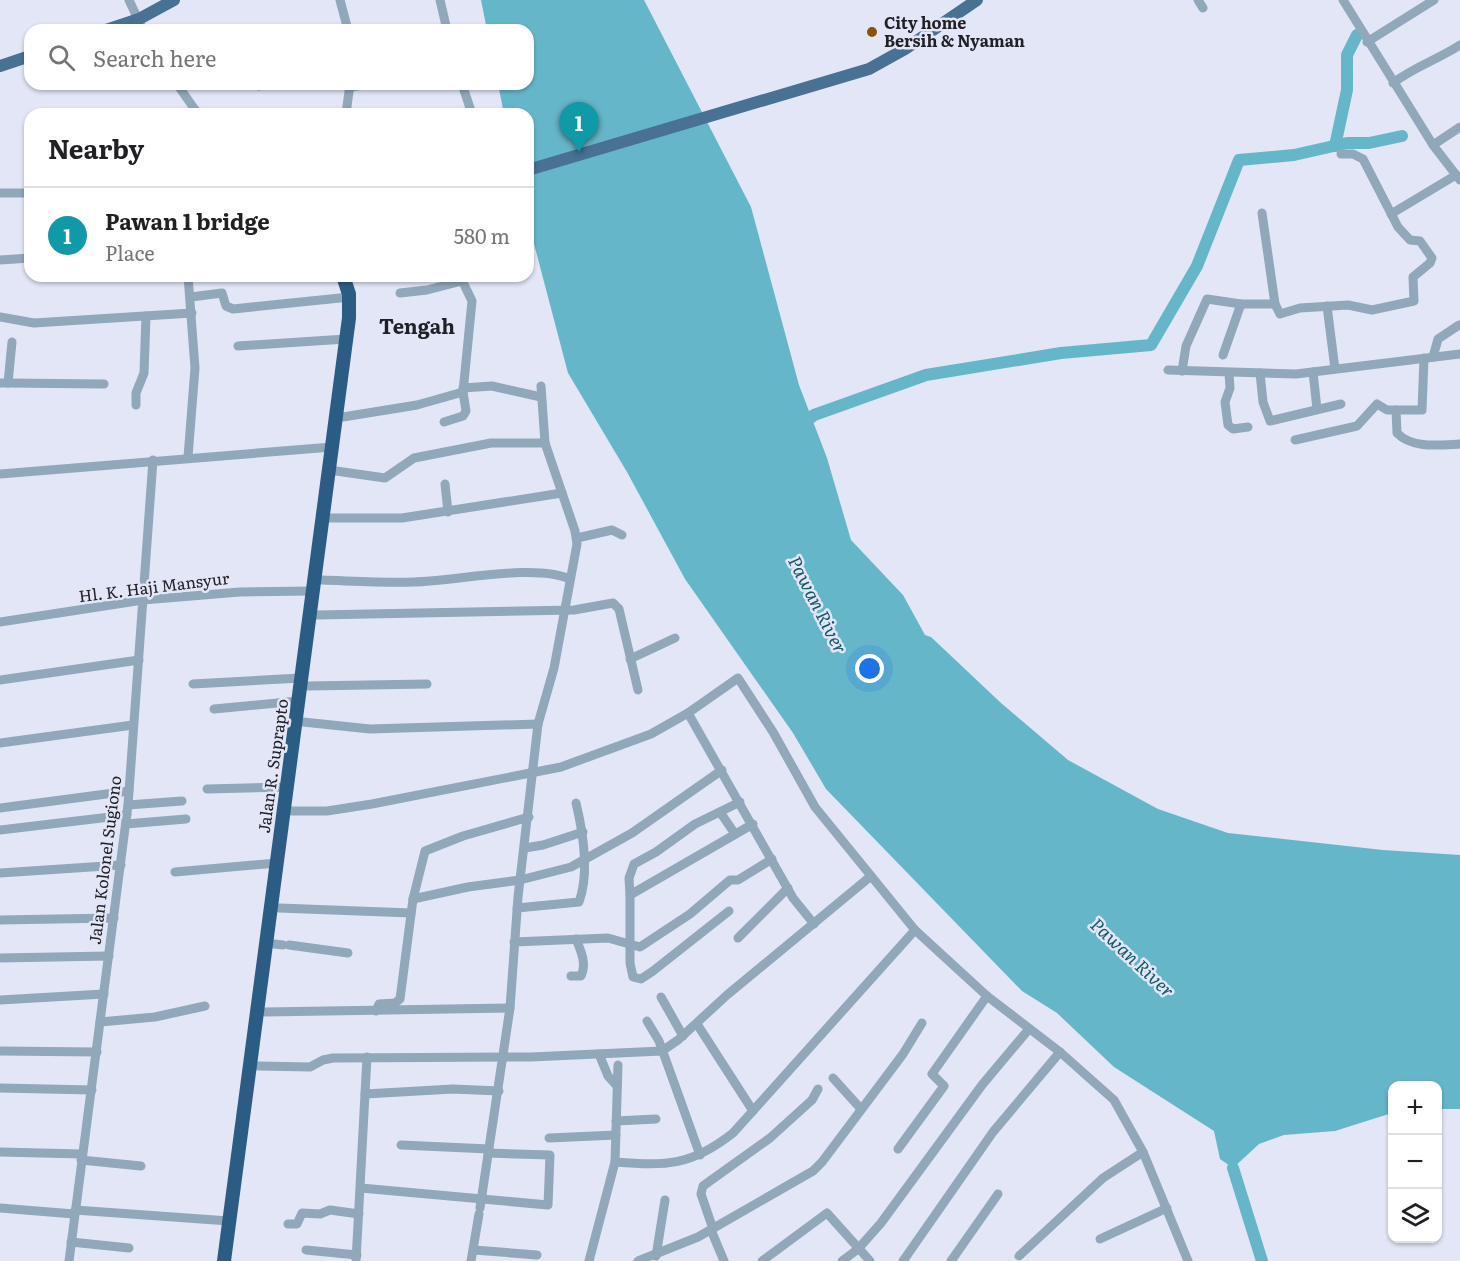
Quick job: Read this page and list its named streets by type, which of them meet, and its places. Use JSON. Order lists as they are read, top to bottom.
{
  "streets": {
    "highway": ["Jalan R. Suprapto"],
    "street": ["Hl. K. Haji Mansyur", "Jalan Kolonel Sugiono"]
  },
  "crossings": [
    ["Hl. K. Haji Mansyur", "Jalan R. Suprapto"],
    ["Hl. K. Haji Mansyur", "Jalan Kolonel Sugiono"]
  ],
  "districts": ["Tengah"],
  "water": ["Pawan River"],
  "places": ["City home Bersih & Nyaman"],
  "page": {
    "search": "Search here",
    "pins": "1",
    "heading": "Nearby",
    "list": [
      {
        "mark": "1",
        "name": "Pawan 1 bridge",
        "note": "Place",
        "value": "580 m"
      }
    ],
    "map_buttons": ["+", "−"]
  }
}
